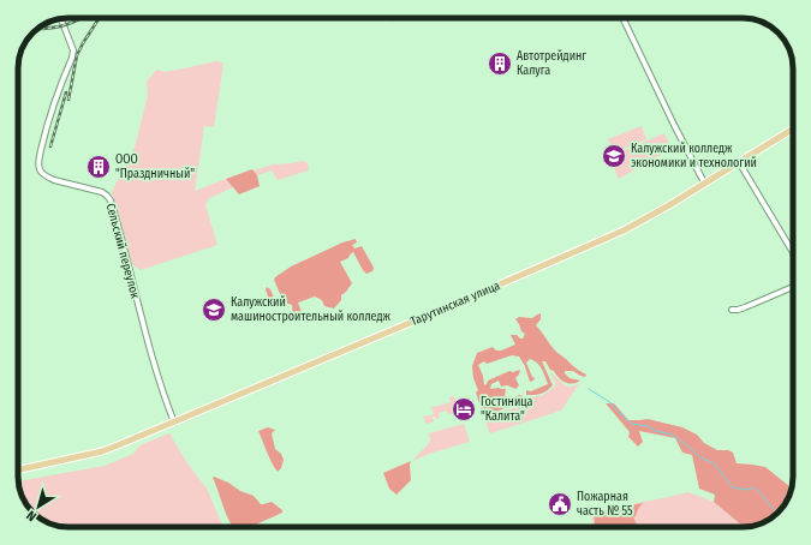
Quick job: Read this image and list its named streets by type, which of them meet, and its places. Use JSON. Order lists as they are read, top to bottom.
{
  "streets": {
    "main road": ["Тарутинская улица"],
    "street": ["Сельский переулок"]
  },
  "crossings": [
    ["Сельский переулок", "Тарутинская улица"]
  ],
  "places": {
    "building": ["Автотрейдинг Калуга", "ООО \"Праздничный\""],
    "school or university": ["Калужский колледж экономики и технологий", "Калужский машиностроительный колледж"],
    "hotel": ["Гостиница \"Калита\""],
    "public building": ["Пожарная часть № 55"]
  },
  "north": "bottom left"
}
